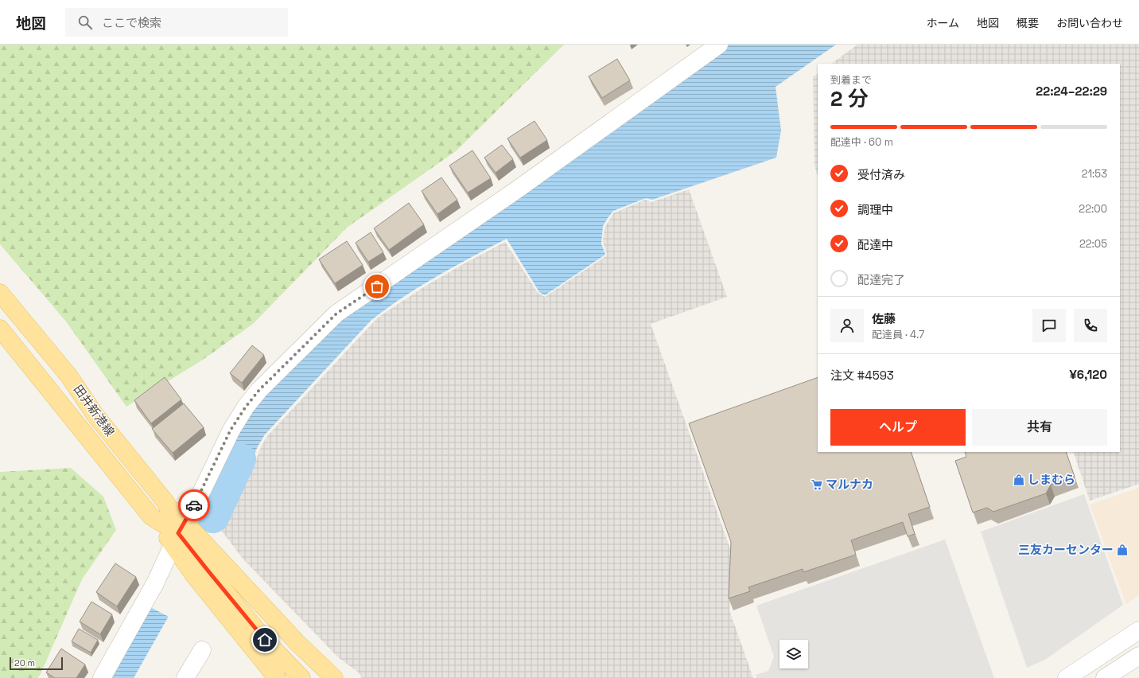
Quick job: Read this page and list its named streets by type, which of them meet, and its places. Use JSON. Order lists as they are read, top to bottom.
{
  "streets": {
    "main road": ["田井新港線"]
  },
  "places": {
    "shop": ["しまむら", "三友カーセンター"],
    "supermarket": ["マルナカ"]
  },
  "scale_bar": "20 m",
  "page": {
    "header": "地図",
    "search": "ここで検索",
    "nav": [
      "ホーム",
      "地図",
      "概要",
      "お問い合わせ"
    ],
    "heading": ["2 分", "到着まで", "22:24–22:29"],
    "panel": [
      "佐藤",
      "配達員 · 4.7",
      "注文 #4593",
      "¥6,120"
    ],
    "bar": "配達中 · 60 m",
    "list": [
      ["受付済み", "21:53"],
      ["調理中", "22:00"],
      ["配達中", "22:05"],
      "配達完了"
    ],
    "buttons": ["ヘルプ", "共有"],
    "scale": "20 m"
  }
}
